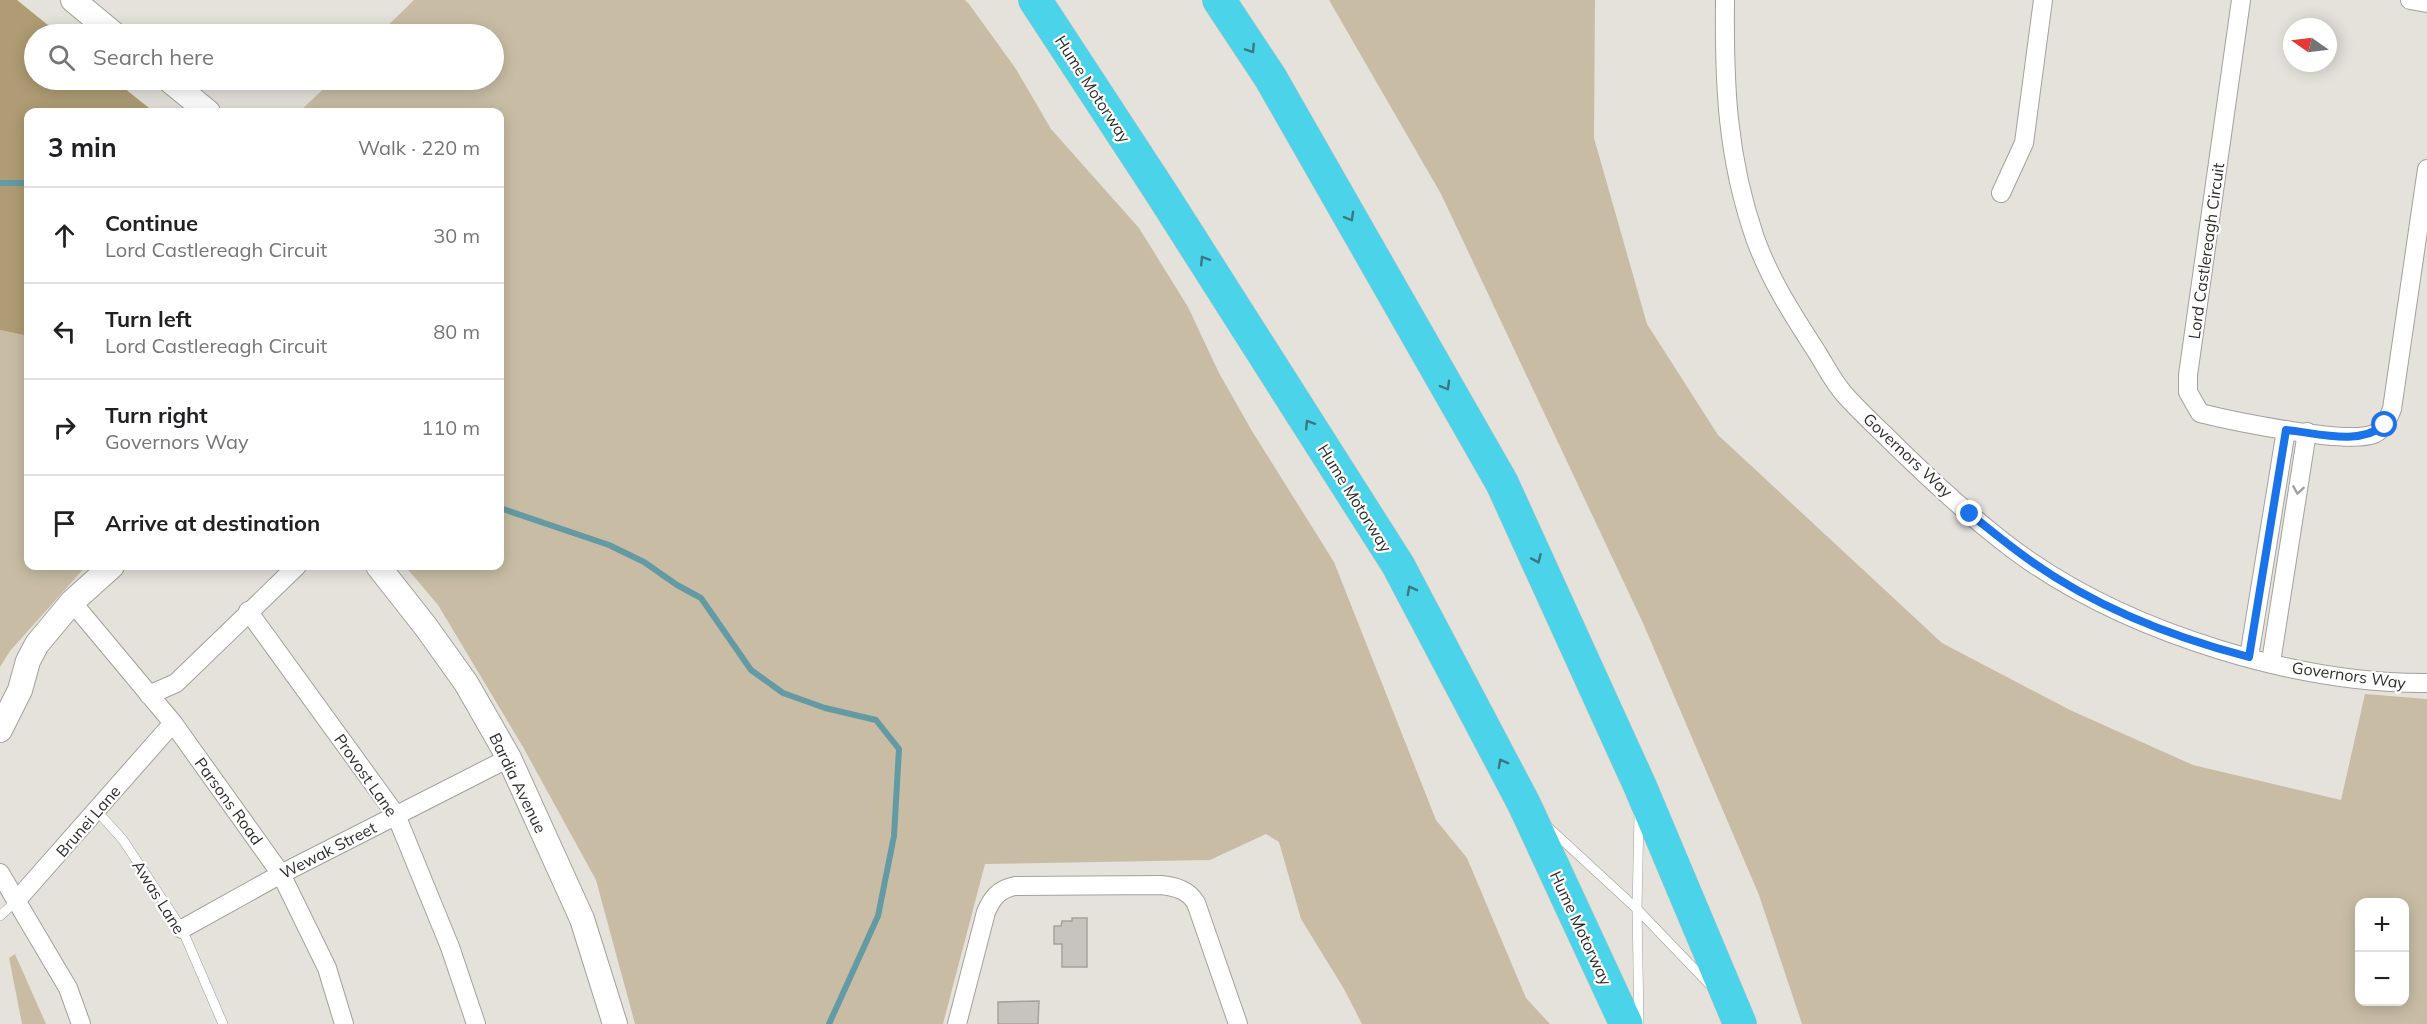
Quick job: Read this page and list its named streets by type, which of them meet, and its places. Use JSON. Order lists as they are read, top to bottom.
{
  "streets": {
    "highway": ["Hume Motorway"],
    "street": [
      "Lord Castlereagh Circuit",
      "Governors Way",
      "Provost Lane",
      "Bardia Avenue",
      "Parsons Road",
      "Brunei Lane",
      "Wewak Street"
    ],
    "lane": ["Awas Lane"]
  },
  "crossings": [
    ["Provost Lane", "Wewak Street"],
    ["Bardia Avenue", "Wewak Street"],
    ["Parsons Road", "Brunei Lane"],
    ["Parsons Road", "Wewak Street"],
    ["Brunei Lane", "Awas Lane"],
    ["Wewak Street", "Awas Lane"]
  ],
  "north": "left",
  "page": {
    "search": "Search here",
    "heading": ["3 min", "Walk · 220 m"],
    "list": [
      ["Continue", "Lord Castlereagh Circuit", "30 m"],
      ["Turn left", "Lord Castlereagh Circuit", "80 m"],
      ["Turn right", "Governors Way", "110 m"],
      "Arrive at destination"
    ],
    "map_buttons": ["+", "−"]
  }
}
